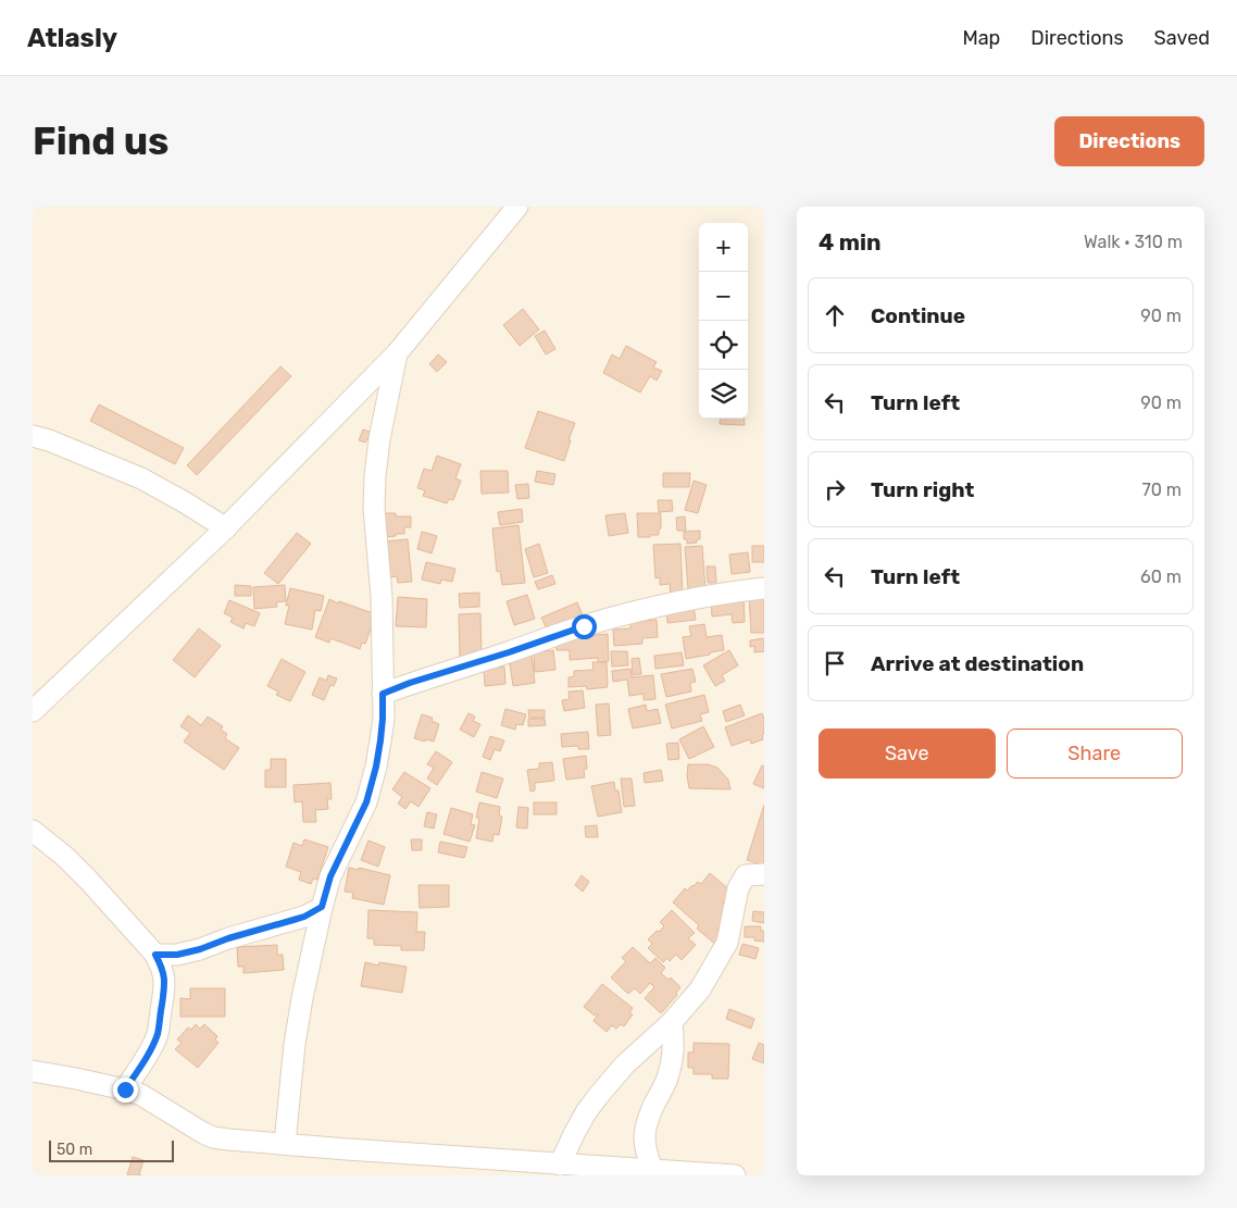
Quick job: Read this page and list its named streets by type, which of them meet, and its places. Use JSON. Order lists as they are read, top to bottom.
{
  "scale_bar": "50 m",
  "page": {
    "header": "Atlasly",
    "nav": ["Map", "Directions", "Saved"],
    "buttons": [
      "Directions",
      ["Save", "Share"]
    ],
    "title": "Find us",
    "heading": ["4 min", "Walk · 310 m"],
    "map_buttons": ["+", "−"],
    "list": [
      ["Continue", "90 m"],
      ["Turn left", "90 m"],
      ["Turn right", "70 m"],
      ["Turn left", "60 m"],
      "Arrive at destination"
    ],
    "scale": "50 m"
  }
}
